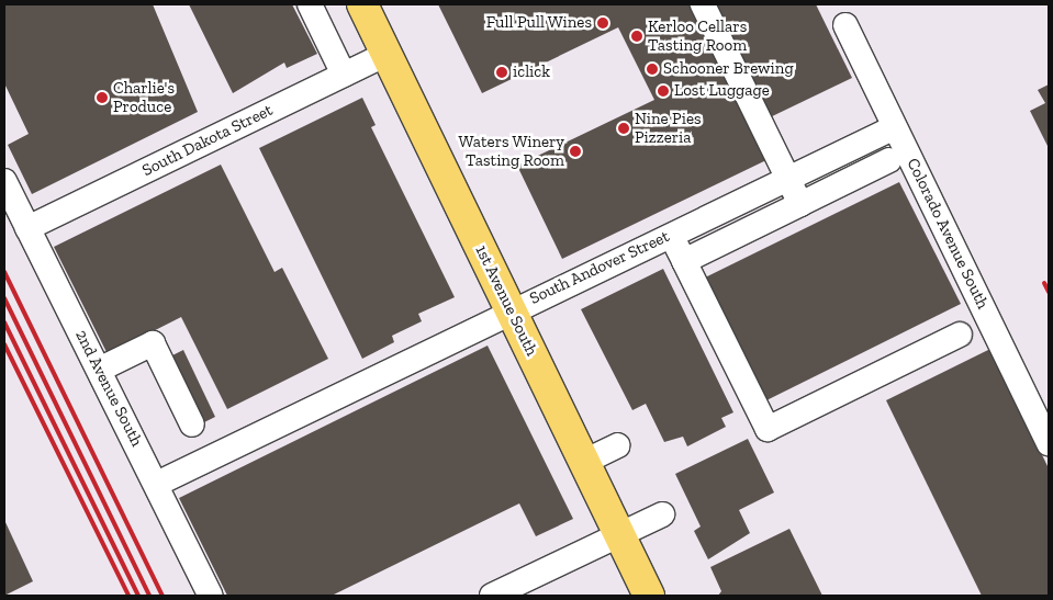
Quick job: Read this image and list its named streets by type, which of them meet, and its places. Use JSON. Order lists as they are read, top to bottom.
{
  "streets": {
    "main road": ["1st Avenue South"],
    "street": [
      "South Dakota Street",
      "Colorado Avenue South",
      "South Andover Street",
      "2nd Avenue South"
    ]
  },
  "crossings": [
    ["South Dakota Street", "1st Avenue South"],
    ["South Dakota Street", "2nd Avenue South"],
    ["Colorado Avenue South", "South Andover Street"],
    ["South Andover Street", "1st Avenue South"],
    ["South Andover Street", "2nd Avenue South"]
  ],
  "places": [
    "Full Pull Wines",
    "Kerloo Cellars Tasting Room",
    "Schooner Brewing",
    "iclick",
    "Lost Luggage",
    "Charlie's Produce",
    "Nine Pies Pizzeria",
    "Waters Winery Tasting Room"
  ]
}
